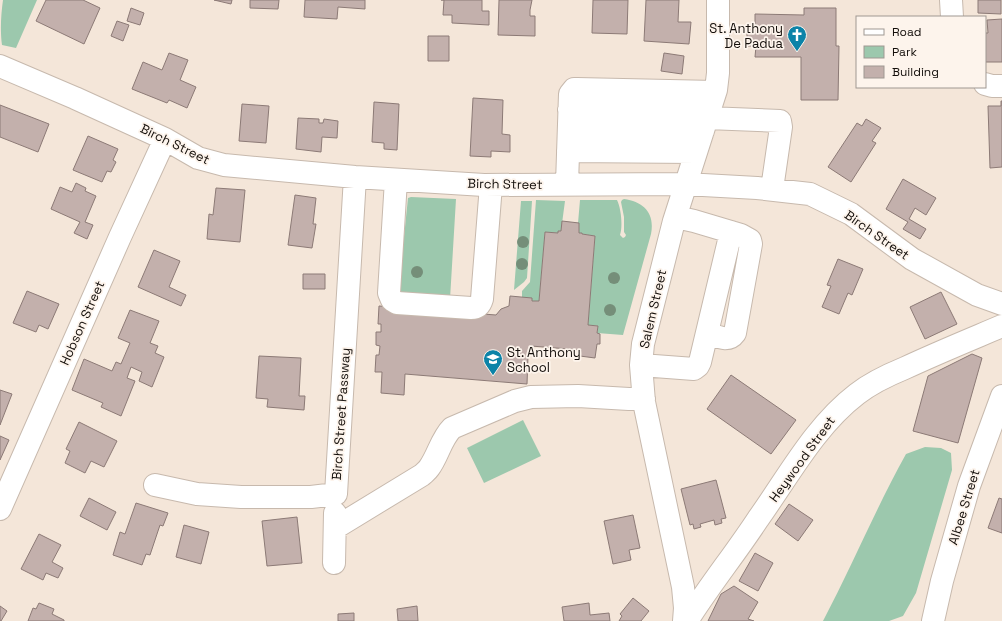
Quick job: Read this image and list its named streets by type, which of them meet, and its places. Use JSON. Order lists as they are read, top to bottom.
{
  "streets": {
    "street": [
      "Birch Street",
      "Salem Street",
      "Hobson Street",
      "Birch Street Passway",
      "Heywood Street",
      "Albee Street"
    ]
  },
  "crossings": [
    ["Birch Street", "Salem Street"],
    ["Birch Street", "Hobson Street"],
    ["Birch Street", "Birch Street Passway"],
    ["Salem Street", "Heywood Street"]
  ],
  "places": {
    "church": ["St. Anthony De Padua"],
    "school or university": ["St. Anthony School"]
  },
  "legend": ["Road", "Park", "Building"]
}
